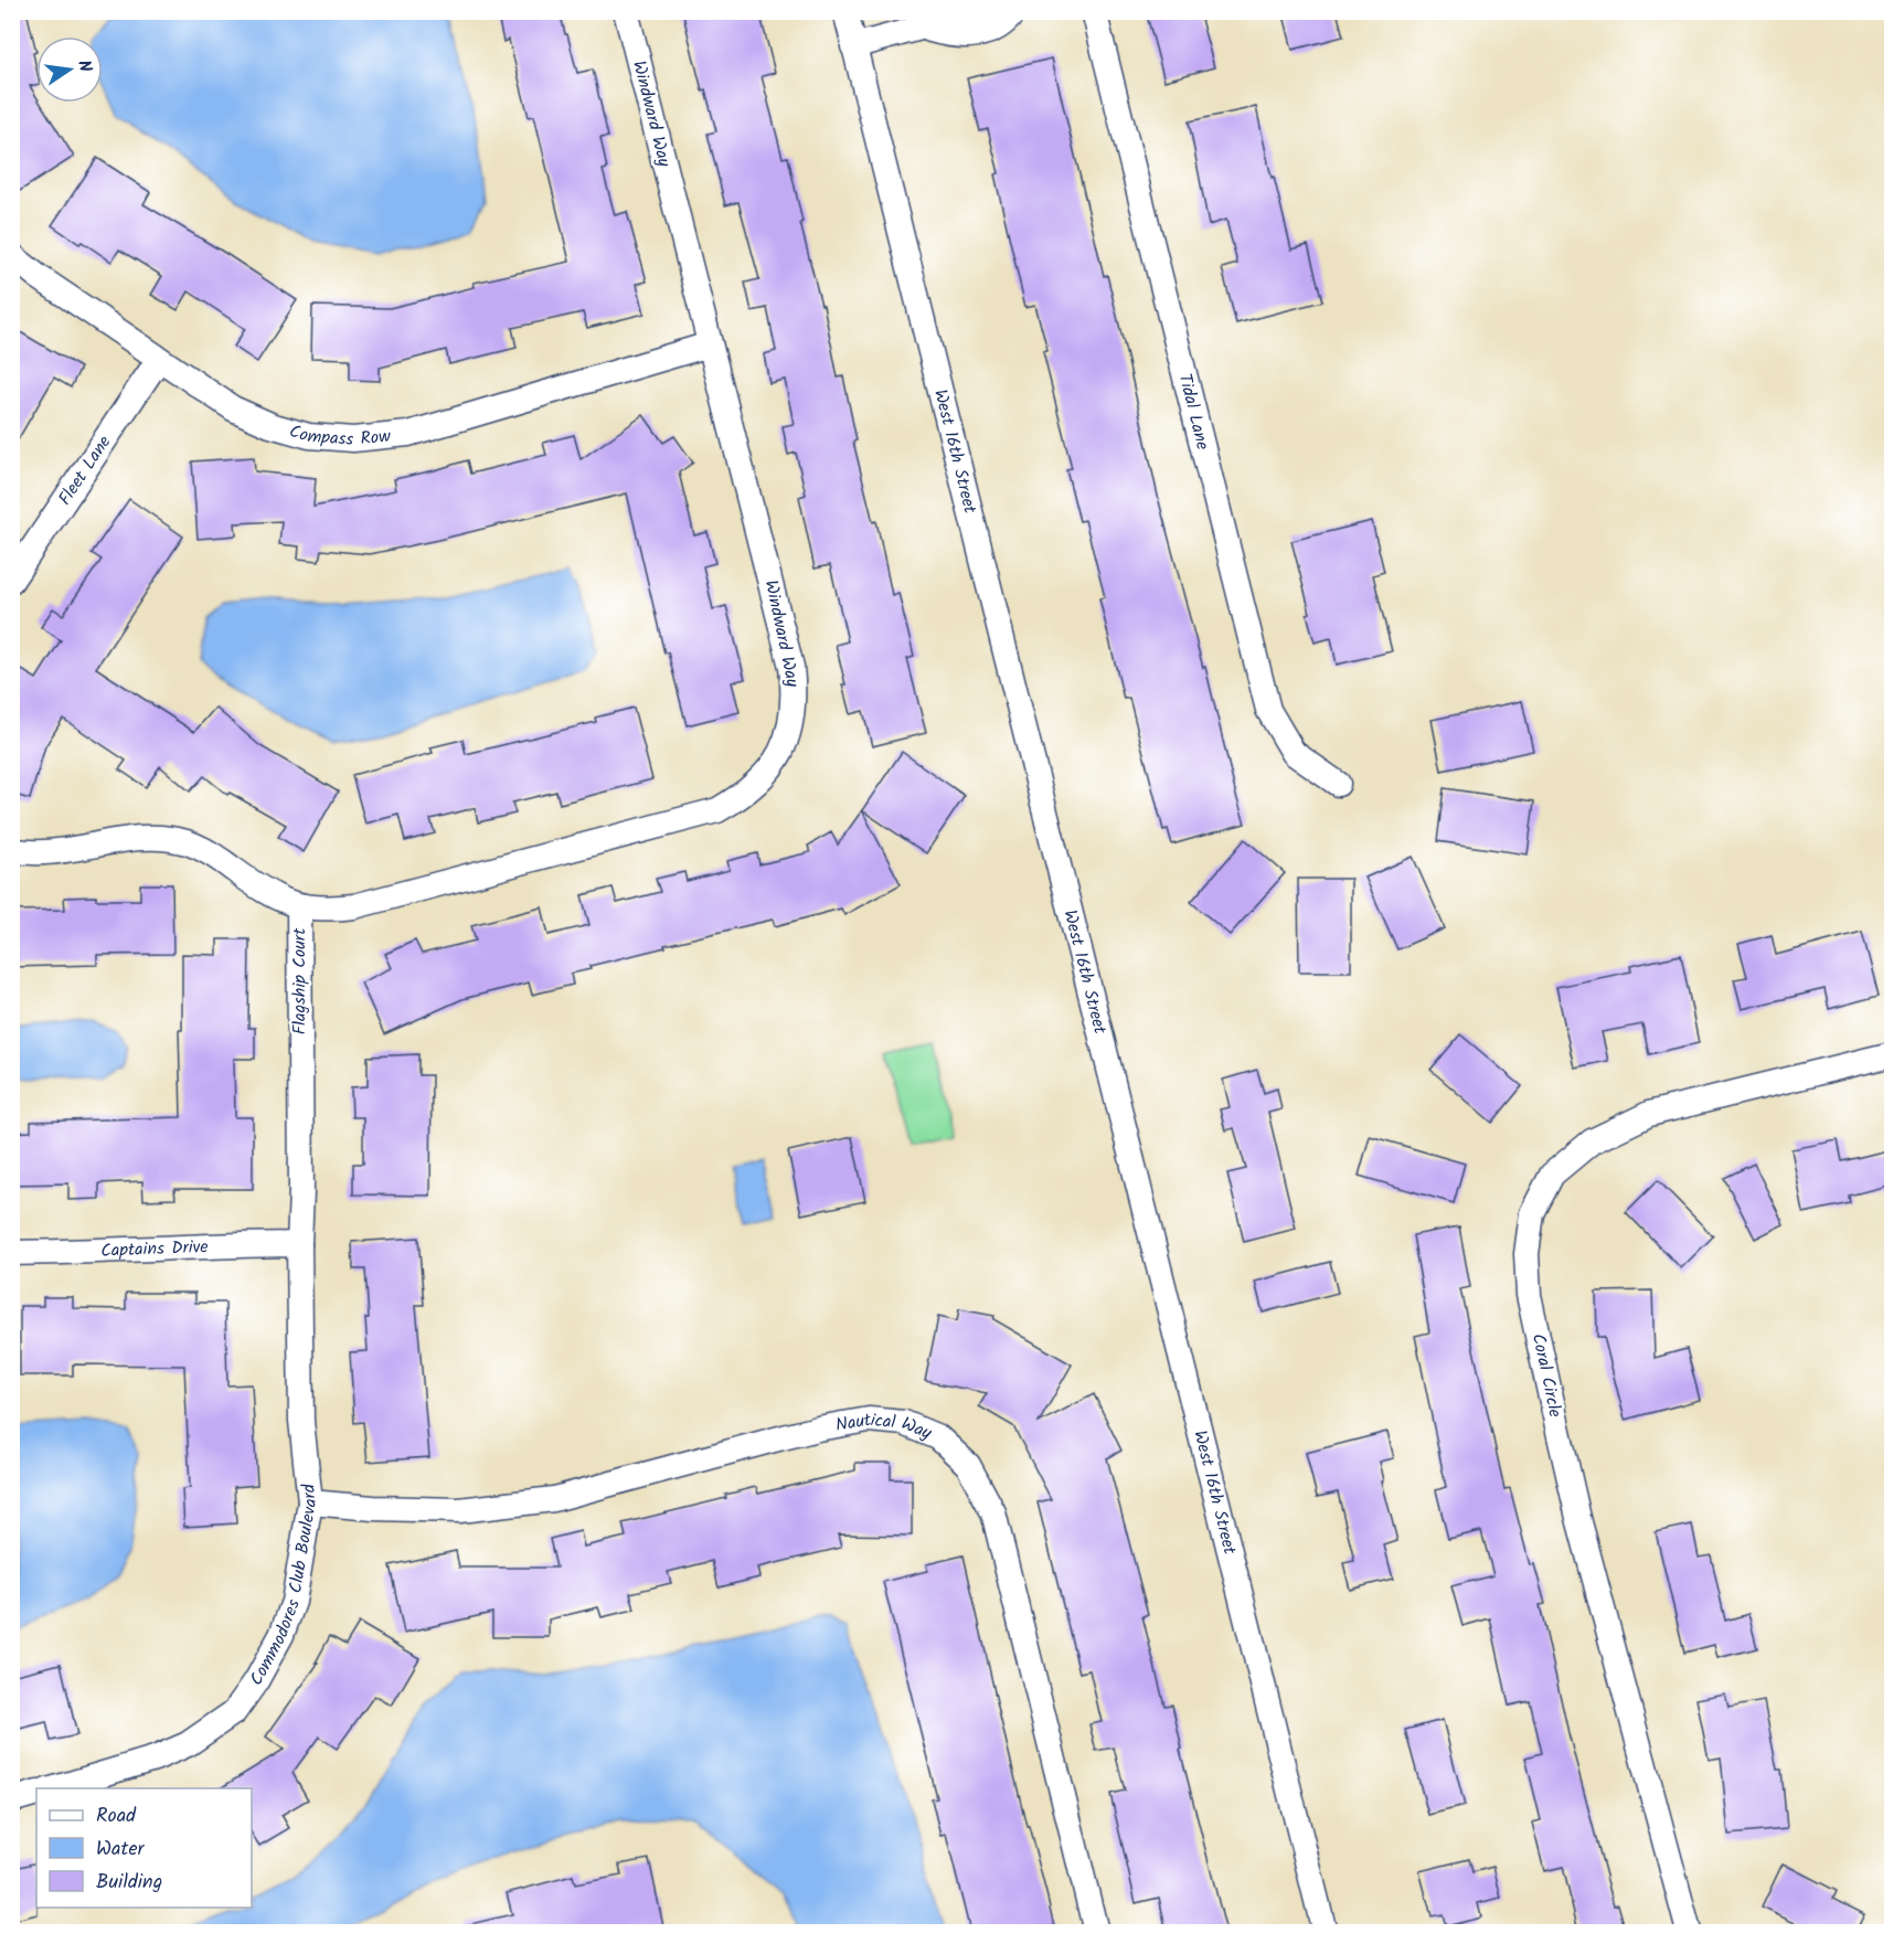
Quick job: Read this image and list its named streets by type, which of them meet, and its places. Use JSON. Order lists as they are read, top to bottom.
{
  "streets": {
    "street": [
      "Windward Way",
      "Tidal Lane",
      "Compass Row",
      "West 16th Street",
      "Fleet Lane",
      "Flagship Court",
      "Captains Drive",
      "Coral Circle",
      "Nautical Way",
      "Commodores Club Boulevard"
    ]
  },
  "crossings": [
    ["Windward Way", "Compass Row"],
    ["Windward Way", "Flagship Court"],
    ["Compass Row", "Fleet Lane"],
    ["Flagship Court", "Captains Drive"],
    ["Flagship Court", "Commodores Club Boulevard"],
    ["Captains Drive", "Commodores Club Boulevard"],
    ["Nautical Way", "Commodores Club Boulevard"]
  ],
  "legend": ["Road", "Water", "Building"],
  "north": "right"
}
